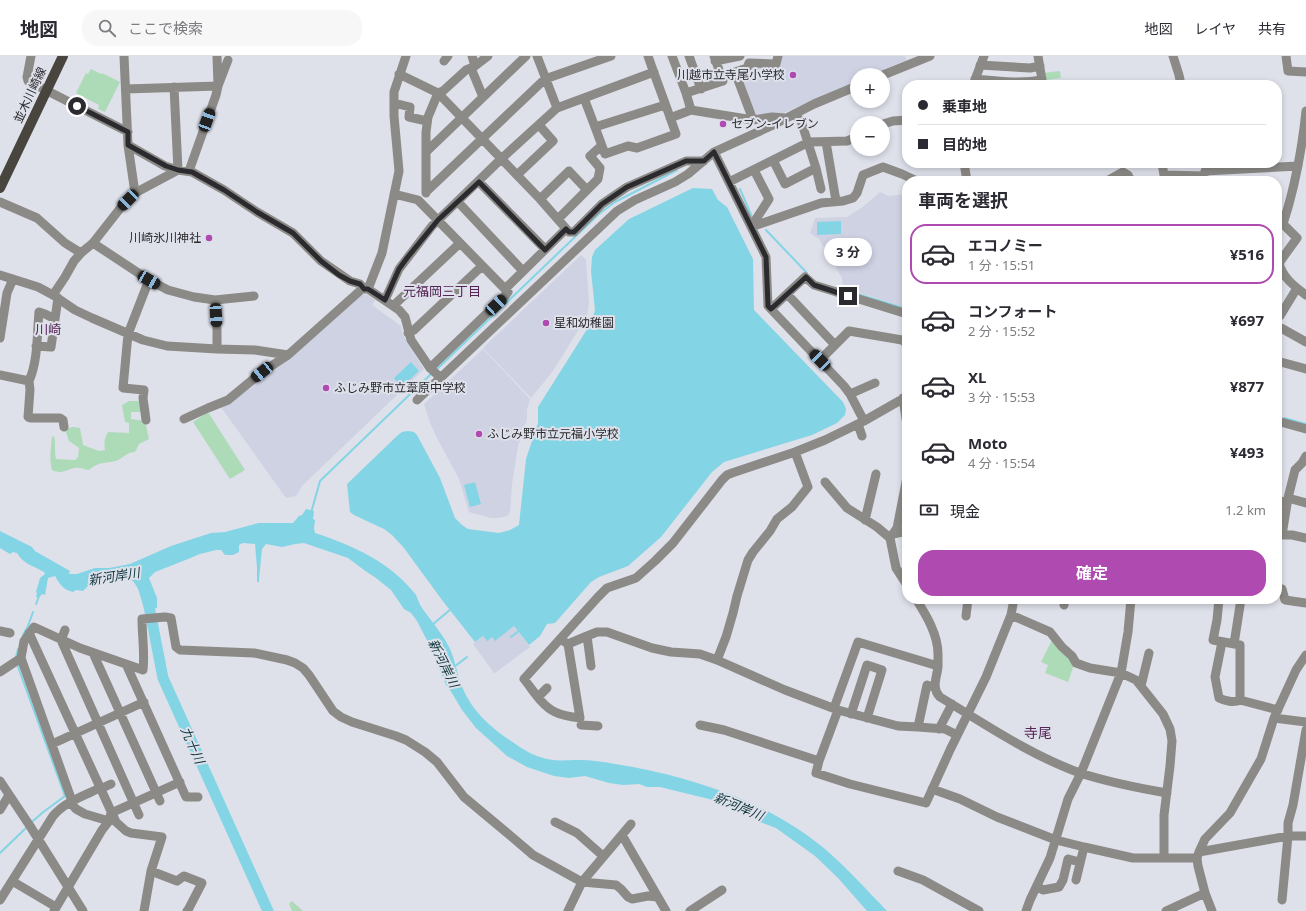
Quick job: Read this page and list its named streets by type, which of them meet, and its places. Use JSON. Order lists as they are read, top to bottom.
{
  "streets": {
    "main road": ["並木川崎線"]
  },
  "districts": ["元福岡三丁目", "川崎", "寺尾"],
  "water": ["新河岸川", "九十川"],
  "places": [
    "川越市立寺尾小学校",
    "セブン-イレブン",
    "川崎氷川神社",
    "星和幼稚園",
    "ふじみ野市立葦原中学校",
    "ふじみ野市立元福小学校"
  ],
  "page": {
    "header": "地図",
    "search": "ここで検索",
    "nav": ["地図", "レイヤ", "共有"],
    "map_buttons": ["+", "−"],
    "banner": ["乗車地", "目的地"],
    "heading": "車両を選択",
    "list": [
      {
        "name": "エコノミー",
        "note": "1 分 · 15:51",
        "value": "¥516"
      },
      {
        "name": "コンフォート",
        "note": "2 分 · 15:52",
        "value": "¥697"
      },
      {
        "name": "XL",
        "note": "3 分 · 15:53",
        "value": "¥877"
      },
      {
        "name": "Moto",
        "note": "4 分 · 15:54",
        "value": "¥493"
      }
    ],
    "bubble": "3 分",
    "pay": ["現金", "1.2 km"],
    "buttons": "確定"
  }
}
